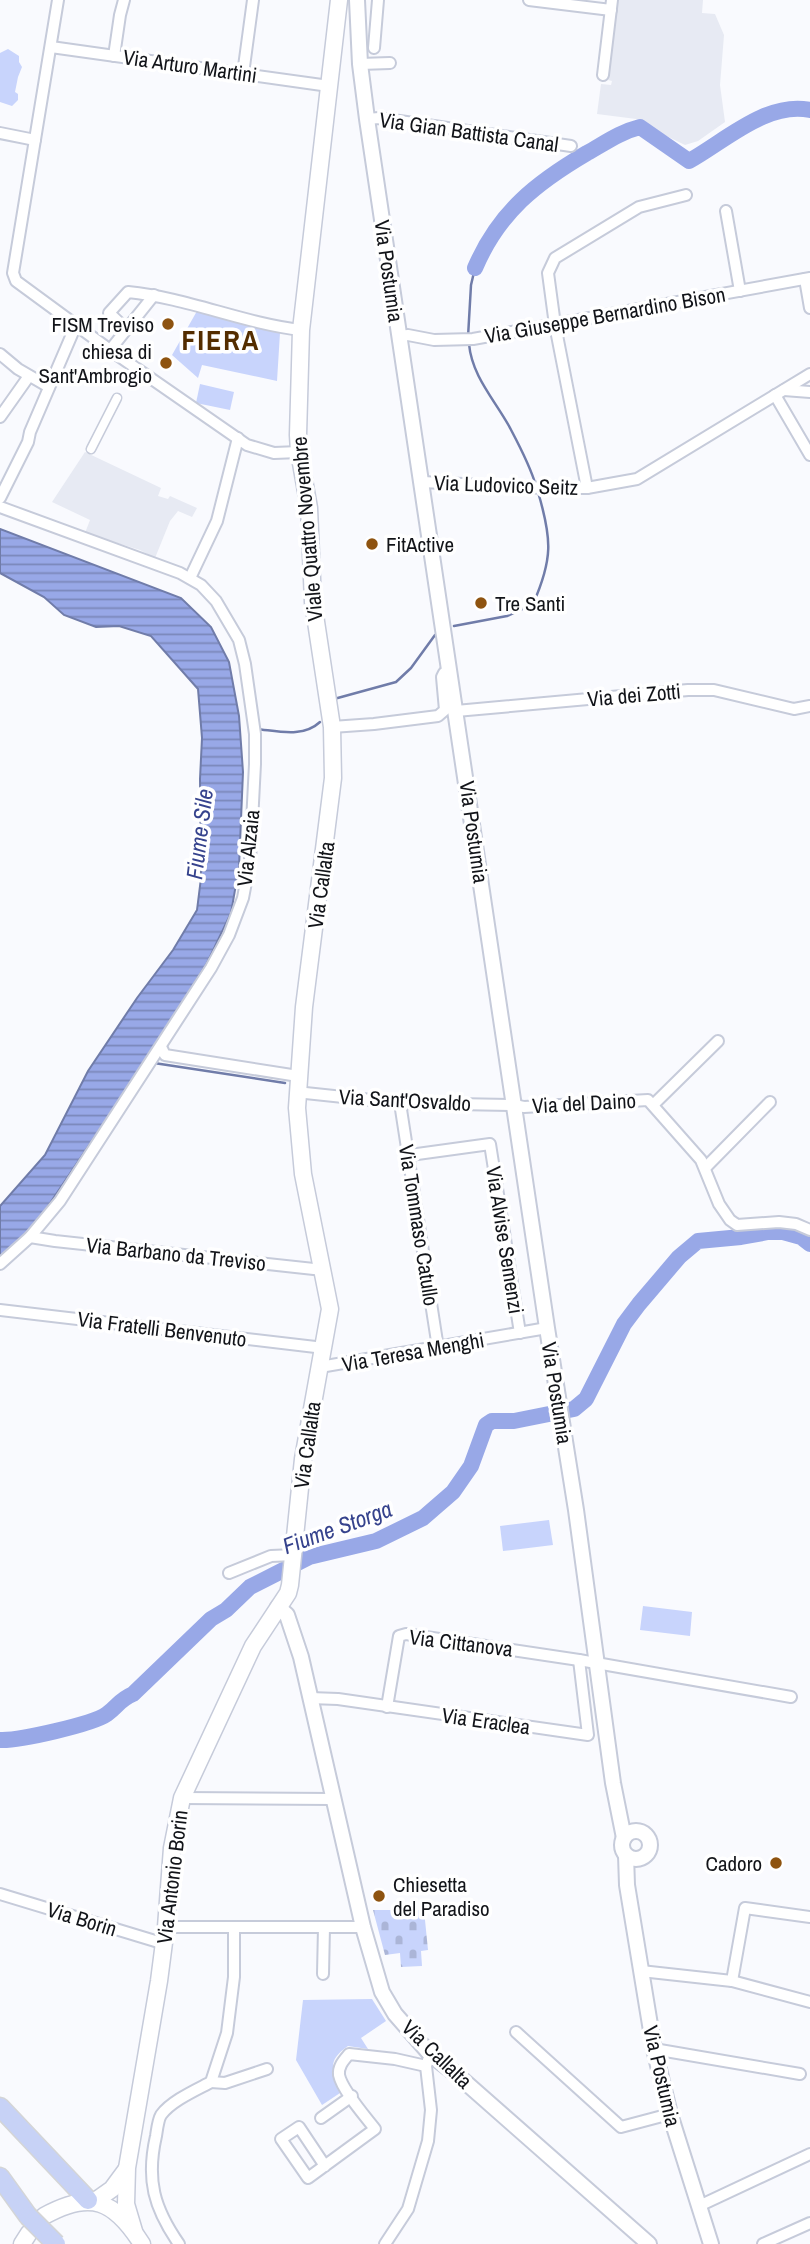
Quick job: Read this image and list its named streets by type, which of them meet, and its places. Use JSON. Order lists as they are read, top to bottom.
{
  "streets": {
    "main road": ["Viale Quattro Novembre", "Via Callalta", "Via Antonio Borin"],
    "street": [
      "Via Arturo Martini",
      "Via Gian Battista Canal",
      "Via Postumia",
      "Via Giuseppe Bernardino Bison",
      "Via Ludovico Seitz",
      "Via dei Zotti",
      "Via Alzaia",
      "Via Sant'Osvaldo",
      "Via del Daino",
      "Via Tommaso Catullo",
      "Via Alvise Semenzi",
      "Via Barbano da Treviso",
      "Via Fratelli Benvenuto",
      "Via Teresa Menghi",
      "Via Cittanova",
      "Via Eraclea",
      "Via Borin"
    ]
  },
  "crossings": [
    ["Via Arturo Martini", "Viale Quattro Novembre"],
    ["Via Gian Battista Canal", "Via Postumia"],
    ["Via Postumia", "Via Giuseppe Bernardino Bison"],
    ["Via Postumia", "Via Ludovico Seitz"],
    ["Via Postumia", "Via dei Zotti"],
    ["Via Postumia", "Via Sant'Osvaldo"],
    ["Via Postumia", "Via del Daino"],
    ["Via Postumia", "Via Teresa Menghi"],
    ["Via Postumia", "Via Cittanova"],
    ["Viale Quattro Novembre", "Via Callalta"],
    ["Via Alzaia", "Via Sant'Osvaldo"],
    ["Via Alzaia", "Via Barbano da Treviso"],
    ["Via Callalta", "Via Sant'Osvaldo"],
    ["Via Callalta", "Via Barbano da Treviso"],
    ["Via Callalta", "Via Fratelli Benvenuto"],
    ["Via Callalta", "Via Teresa Menghi"],
    ["Via Callalta", "Via Eraclea"],
    ["Via Callalta", "Via Antonio Borin"],
    ["Via Callalta", "Via Borin"],
    ["Via Sant'Osvaldo", "Via del Daino"],
    ["Via Sant'Osvaldo", "Via Tommaso Catullo"],
    ["Via Tommaso Catullo", "Via Alvise Semenzi"],
    ["Via Tommaso Catullo", "Via Teresa Menghi"],
    ["Via Alvise Semenzi", "Via Teresa Menghi"],
    ["Via Cittanova", "Via Eraclea"],
    ["Via Antonio Borin", "Via Borin"]
  ],
  "districts": ["FIERA"],
  "water": ["Fiume Sile", "Fiume Storga"],
  "places": [
    "FISM Treviso",
    "chiesa di Sant'Ambrogio",
    "FitActive",
    "Tre Santi",
    "Cadoro",
    "Chiesetta del Paradiso"
  ]
}
